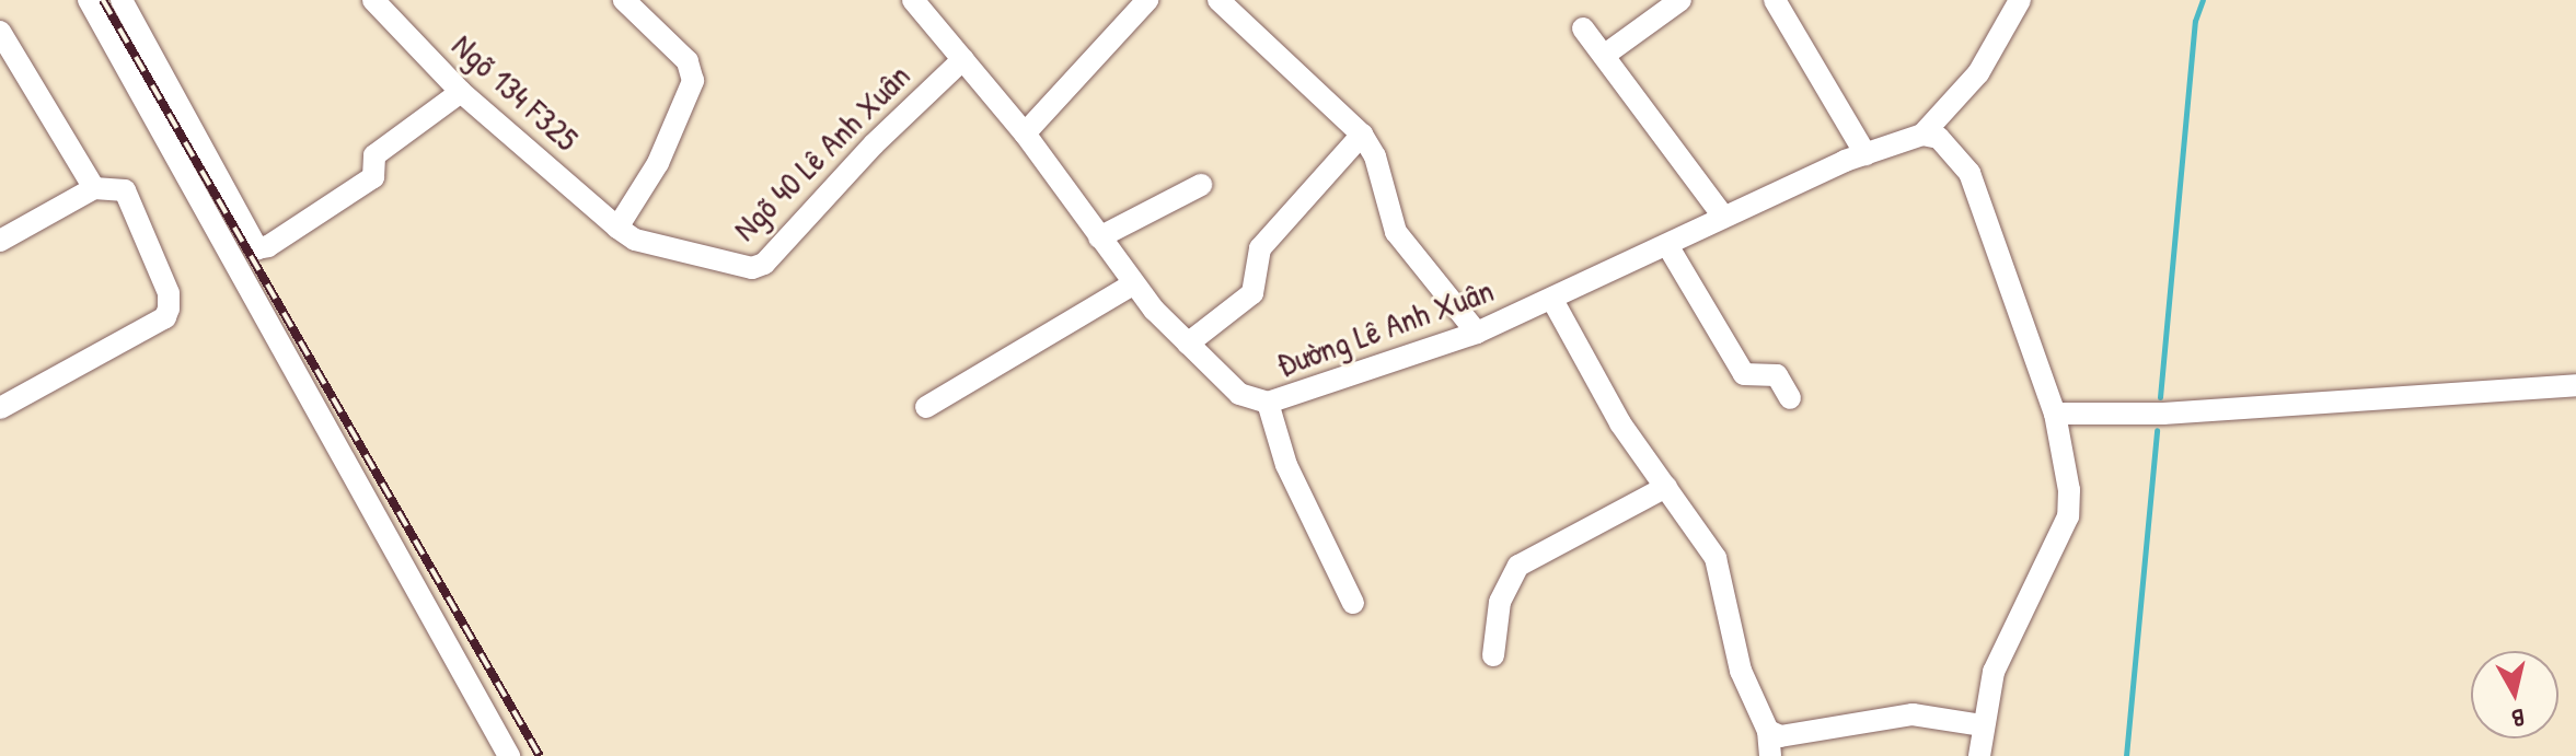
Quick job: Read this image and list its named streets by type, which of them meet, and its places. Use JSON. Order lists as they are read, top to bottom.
{
  "streets": {
    "street": ["Ngõ 134 F325", "Ngõ 40 Lê Anh Xuân", "Đường Lê Anh Xuân"]
  },
  "crossings": [
    ["Ngõ 134 F325", "Ngõ 40 Lê Anh Xuân"],
    ["Ngõ 40 Lê Anh Xuân", "Đường Lê Anh Xuân"]
  ],
  "north": "bottom"
}
